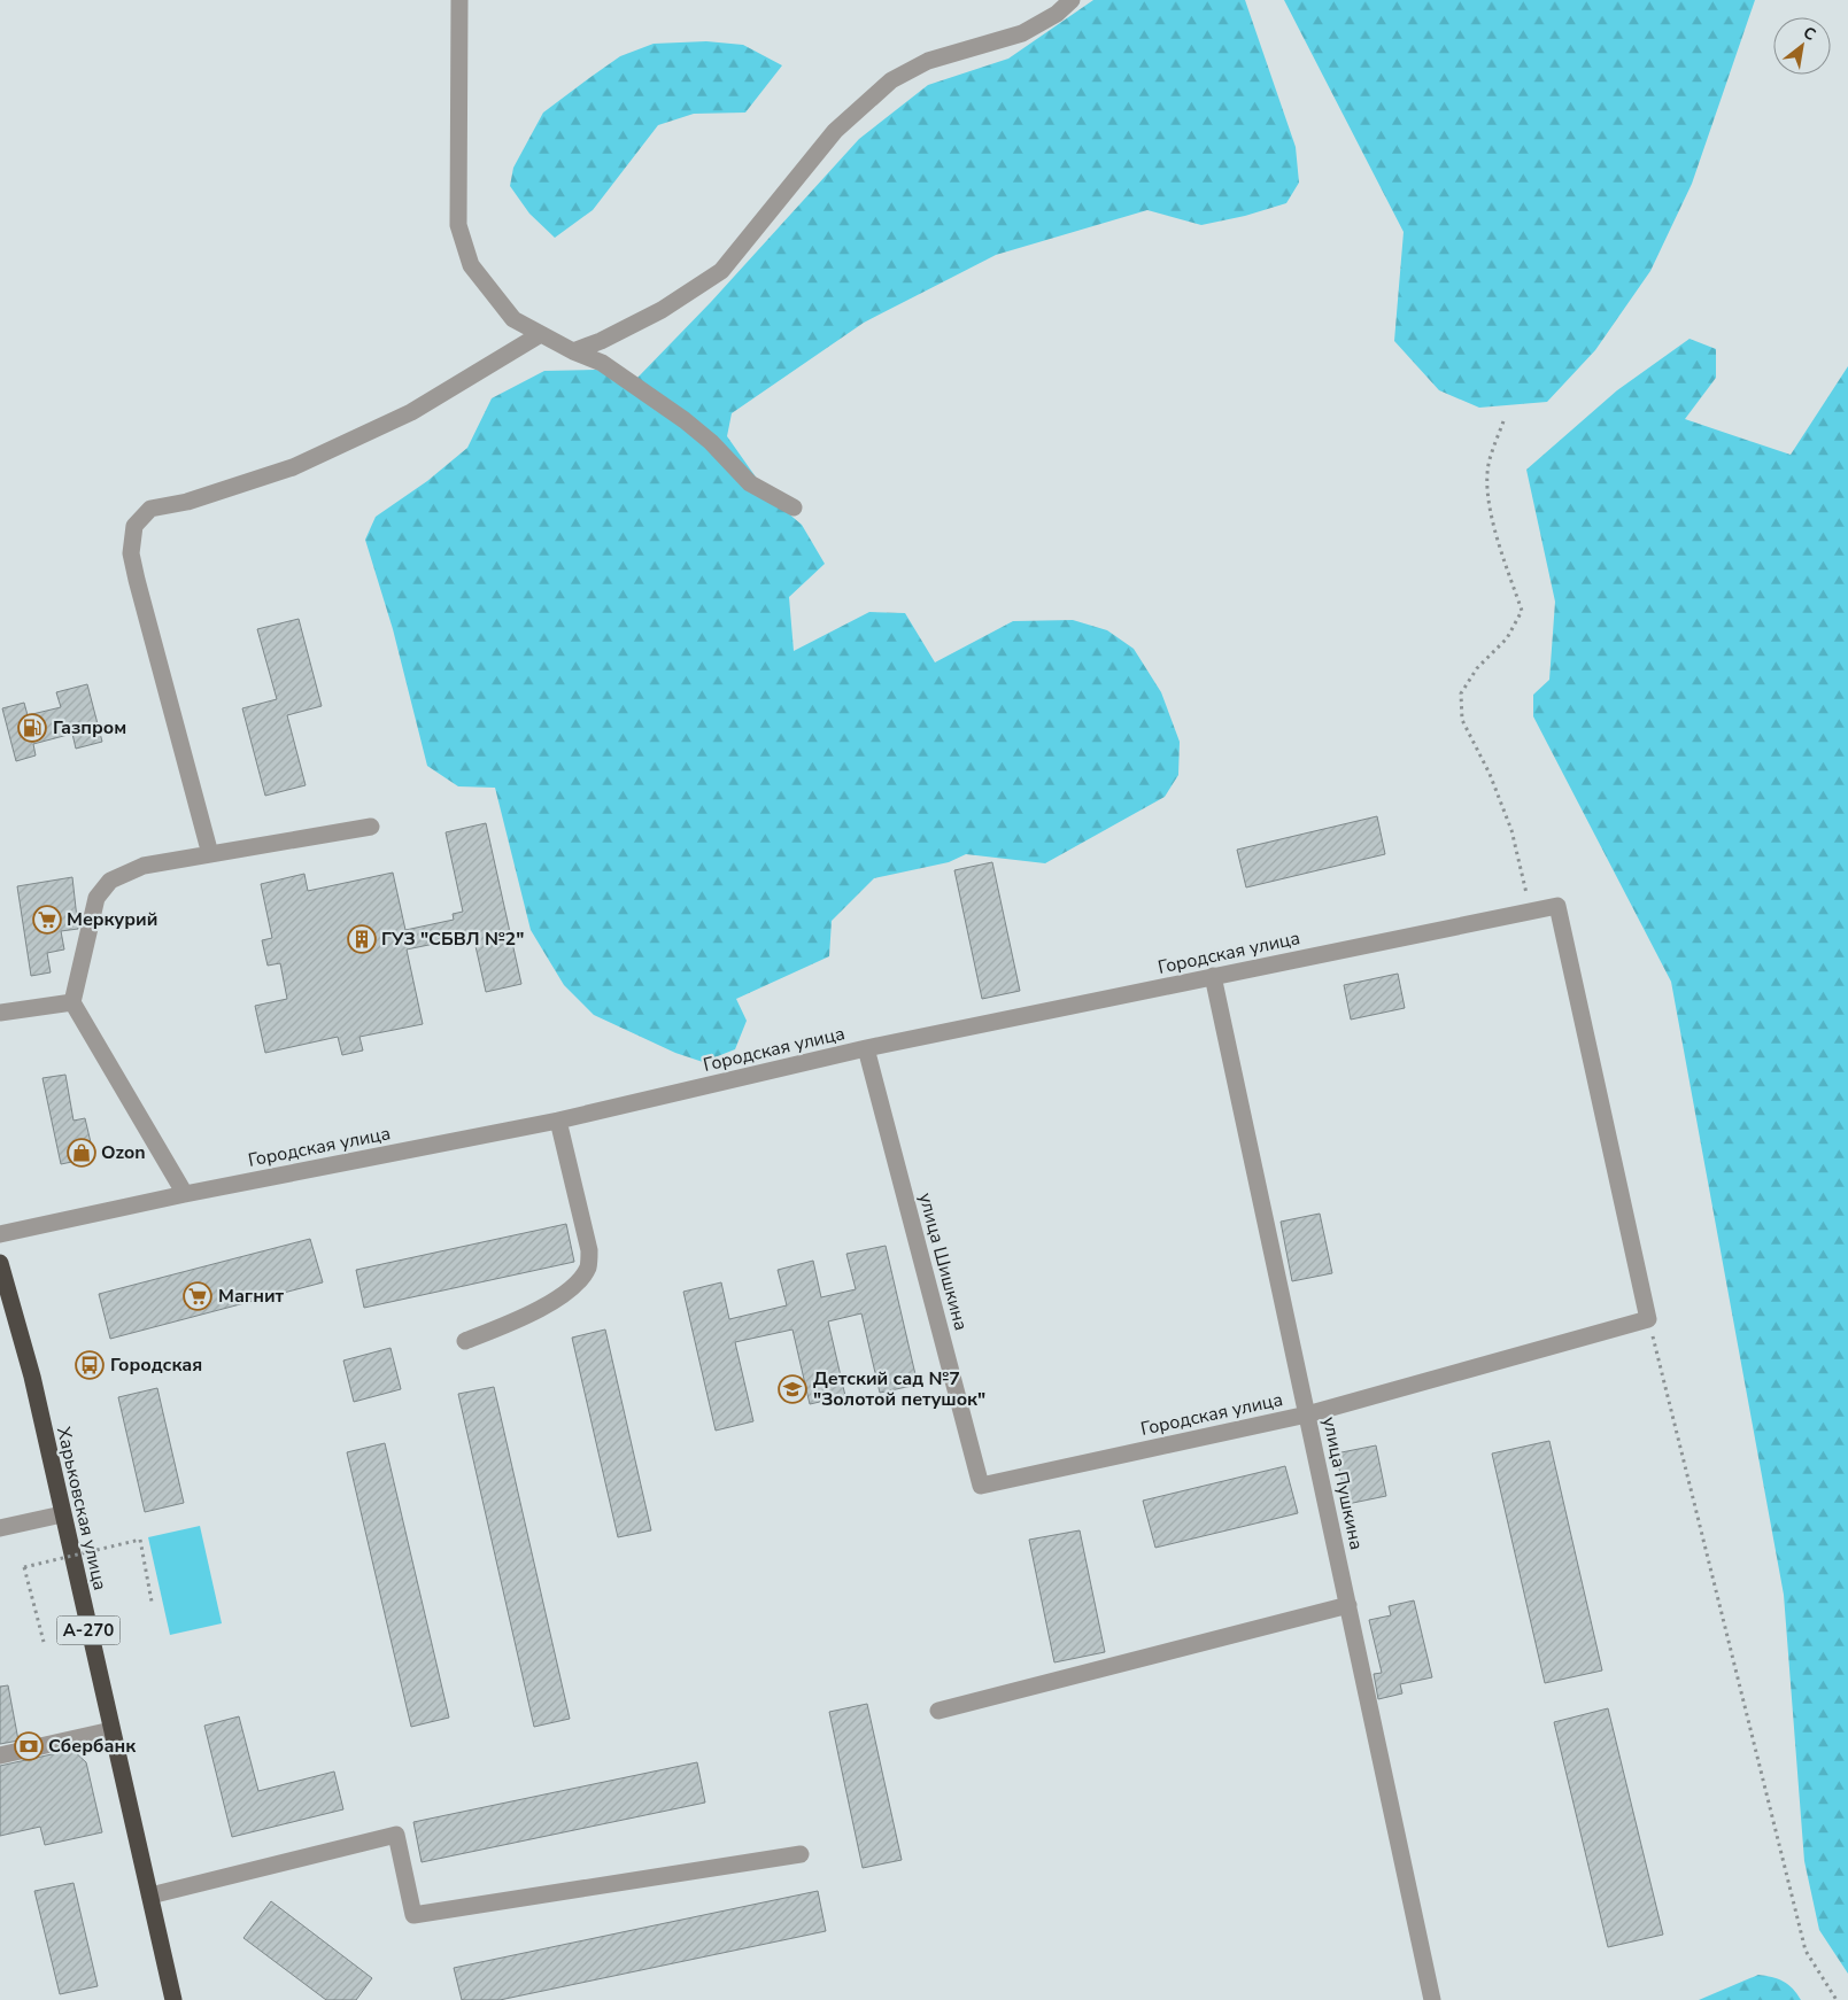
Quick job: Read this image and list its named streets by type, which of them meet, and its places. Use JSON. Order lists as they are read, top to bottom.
{
  "streets": {
    "highway": ["Харьковская улица", "А-270"],
    "street": ["Городская улица", "улица Шишкина", "улица Пушкина"]
  },
  "crossings": [
    ["Городская улица", "улица Шишкина"],
    ["Городская улица", "улица Пушкина"]
  ],
  "places": {
    "fuel station": ["Газпром"],
    "supermarket": ["Меркурий", "Магнит"],
    "building": ["ГУЗ \"СБВЛ №2\""],
    "shop": ["Ozon"],
    "bus stop": ["Городская"],
    "school or university": ["Детский сад №7 \"Золотой петушок\""],
    "bank": ["Сбербанк"]
  },
  "north": "top right"
}
